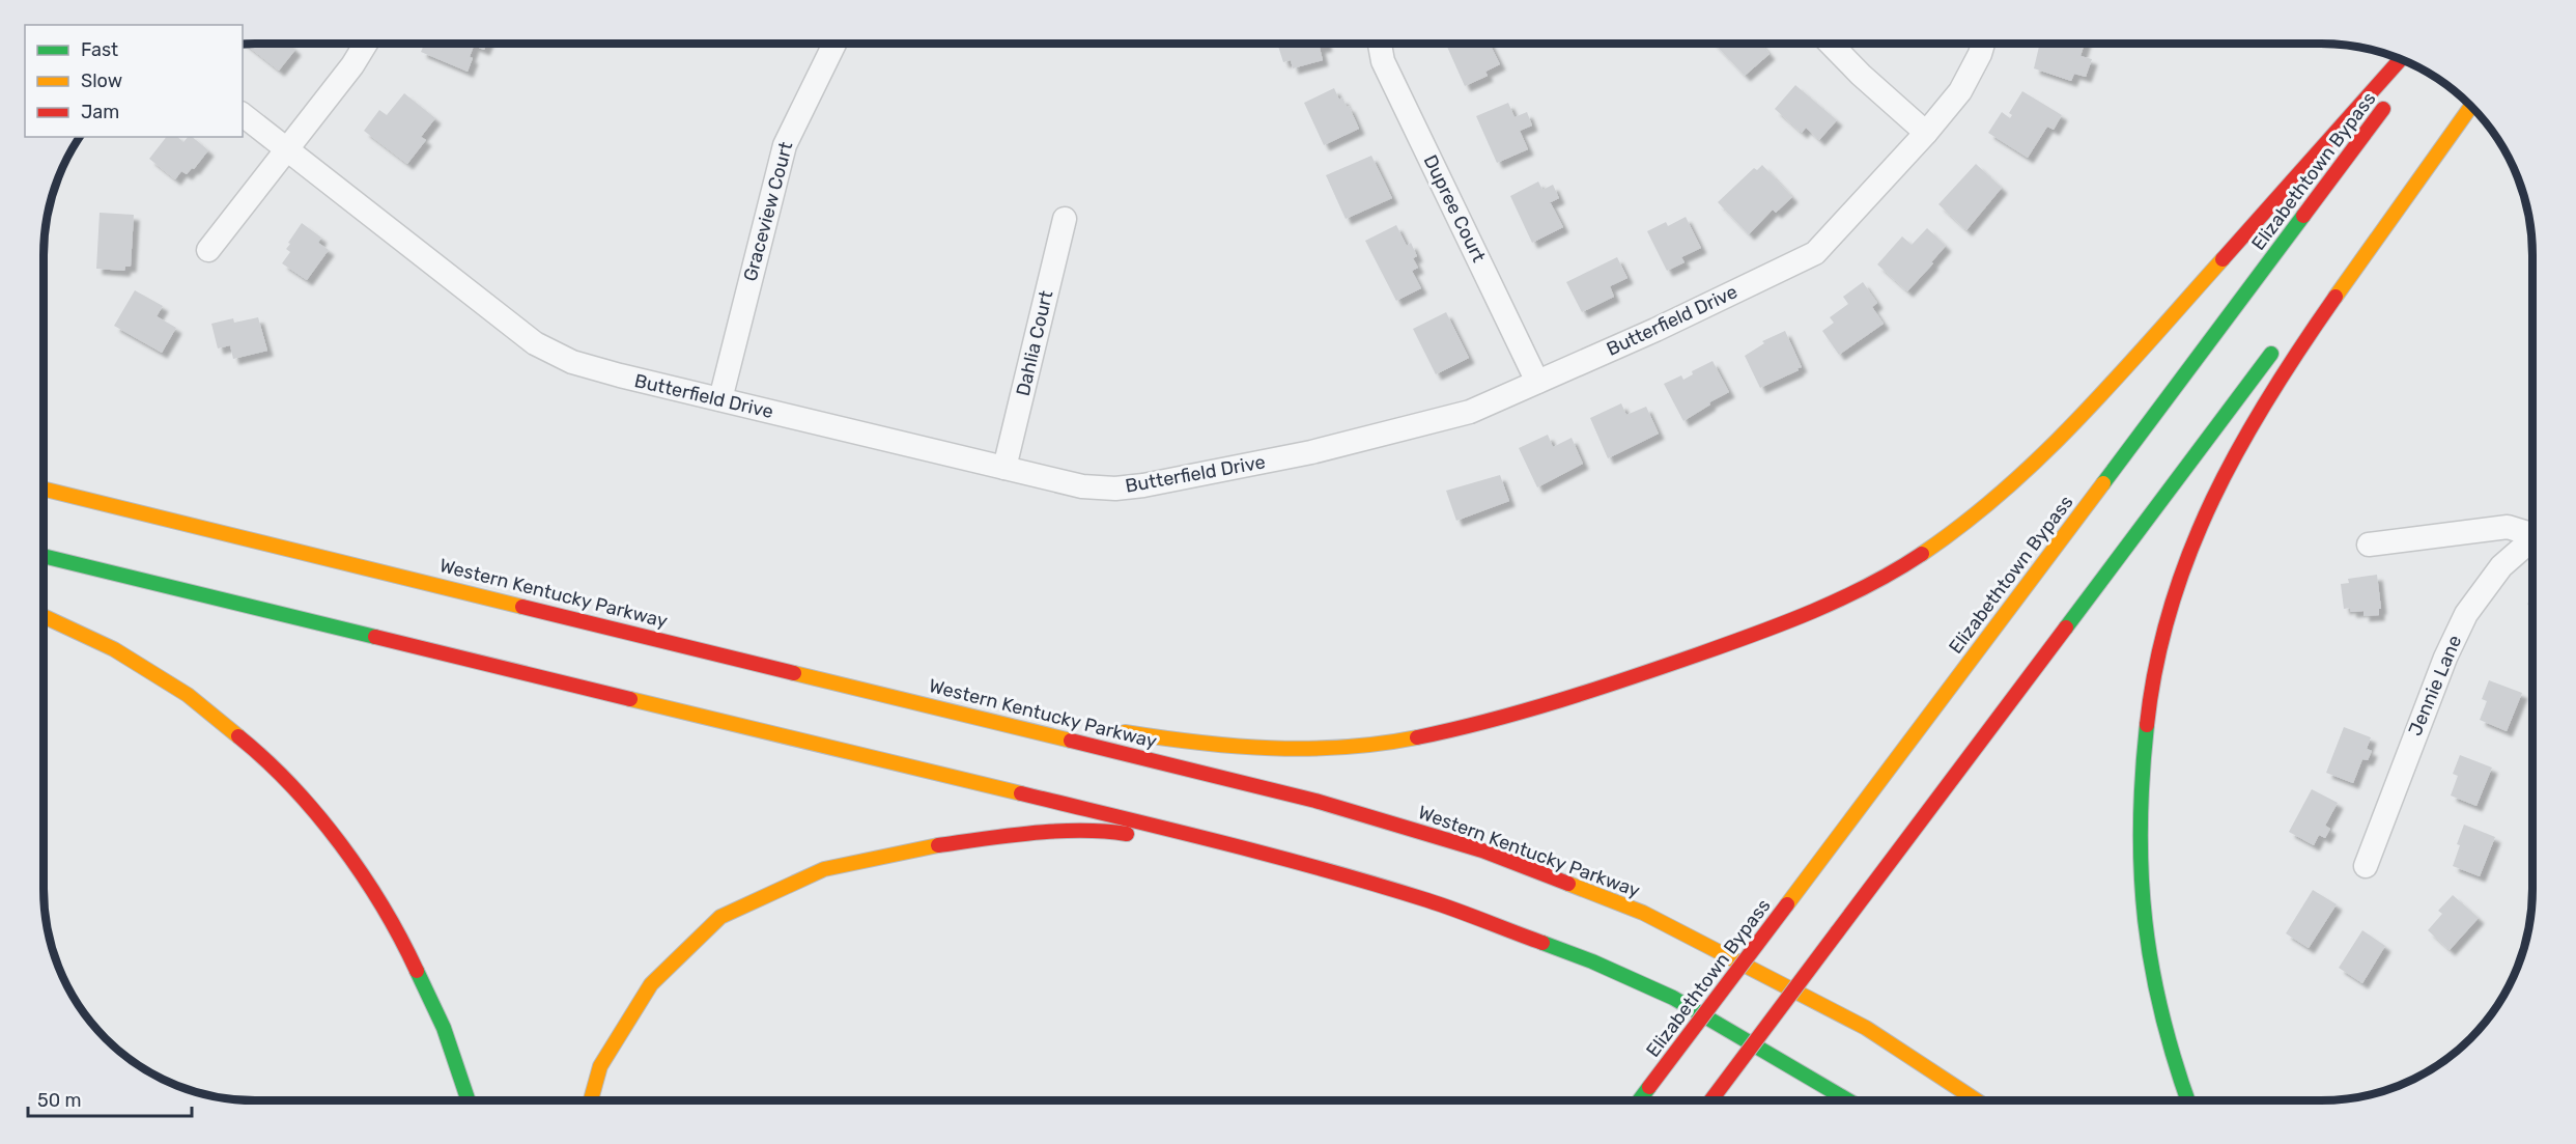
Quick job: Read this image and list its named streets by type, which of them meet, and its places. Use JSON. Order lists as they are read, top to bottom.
{
  "streets": {
    "highway": ["Elizabethtown Bypass", "Western Kentucky Parkway"],
    "street": [
      "Dupree Court",
      "Graceview Court",
      "Butterfield Drive",
      "Dahlia Court",
      "Jennie Lane"
    ]
  },
  "crossings": [
    ["Dupree Court", "Butterfield Drive"],
    ["Graceview Court", "Butterfield Drive"],
    ["Butterfield Drive", "Dahlia Court"]
  ],
  "legend": ["Fast", "Slow", "Jam"],
  "scale_bar": "50 m"
}
